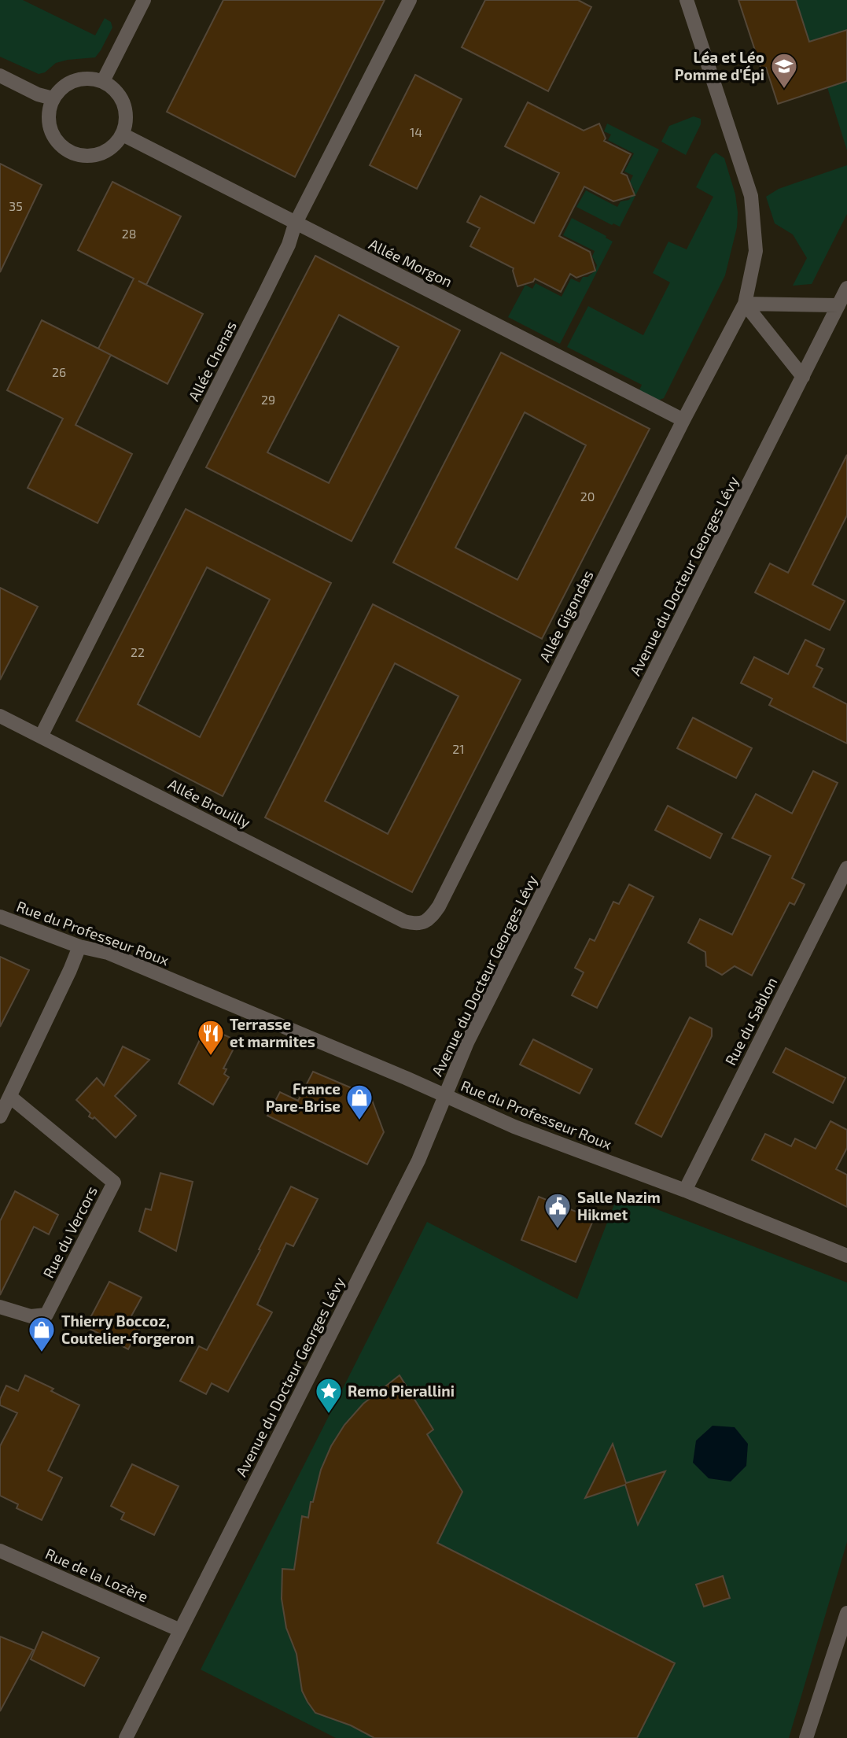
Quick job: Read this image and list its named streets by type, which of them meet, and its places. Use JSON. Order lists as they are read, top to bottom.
{
  "streets": {
    "street": [
      "Allée Morgon",
      "Allée Chenas",
      "Avenue du Docteur Georges Lévy",
      "Allée Gigondas",
      "Allée Brouilly",
      "Rue du Professeur Roux",
      "Rue du Sablon",
      "Rue du Vercors",
      "Rue de la Lozère"
    ]
  },
  "crossings": [
    ["Allée Morgon", "Allée Chenas"],
    ["Allée Morgon", "Allée Gigondas"],
    ["Allée Chenas", "Allée Brouilly"],
    ["Avenue du Docteur Georges Lévy", "Rue du Professeur Roux"],
    ["Avenue du Docteur Georges Lévy", "Rue de la Lozère"],
    ["Allée Gigondas", "Allée Brouilly"],
    ["Rue du Professeur Roux", "Rue du Sablon"]
  ],
  "places": {
    "school or university": ["Léa et Léo Pomme d'Épi"],
    "restaurant": ["Terrasse et marmites"],
    "shop": ["France Pare-Brise", "Thierry Boccoz, Coutelier-forgeron"],
    "public building": ["Salle Nazim Hikmet"],
    "place": ["Remo Pierallini"]
  },
  "house_numbers": [
    "14",
    "35",
    "28",
    "26",
    "29",
    "20",
    "22",
    "21"
  ]
}
